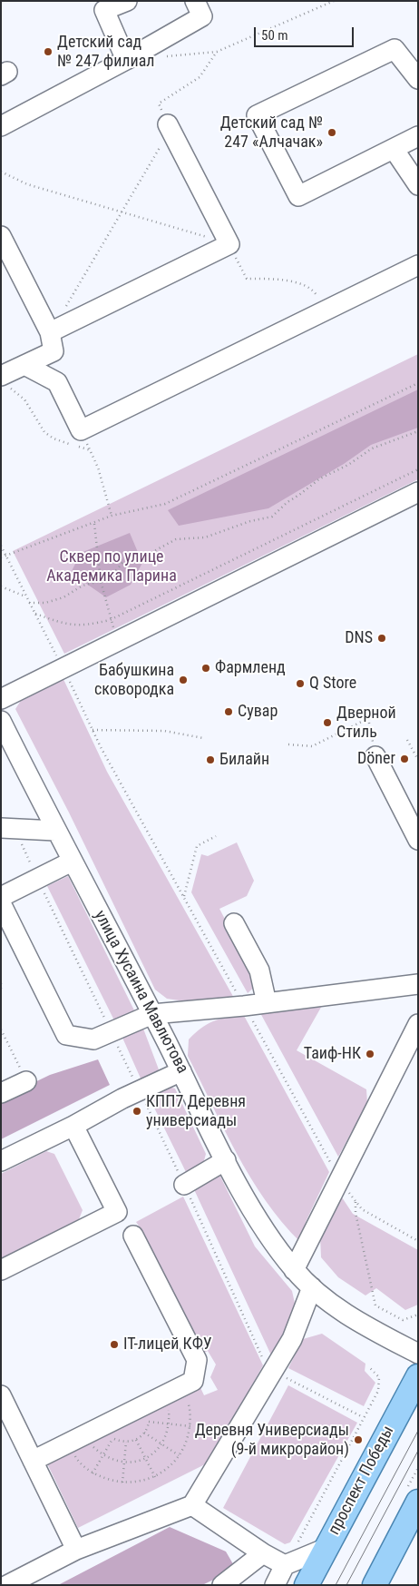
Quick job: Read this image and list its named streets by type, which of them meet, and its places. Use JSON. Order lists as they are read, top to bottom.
{
  "streets": {
    "main road": ["проспект Победы"],
    "street": ["улица Хусаина Мавлютова"]
  },
  "parks": ["Сквер по улице Академика Парина"],
  "places": [
    "Детский сад № 247 филиал",
    "Детский сад № 247 «Алчачак»",
    "DNS",
    "Фармленд",
    "Бабушкина сковородка",
    "Q Store",
    "Сувар",
    "Дверной Стиль",
    "Döner",
    "Билайн",
    "Таиф-НК",
    "КПП7 Деревня универсиады",
    "IT-лицей КФУ",
    "Деревня Универсиады (9-й микрорайон)"
  ],
  "scale_bar": "50 m"
}
